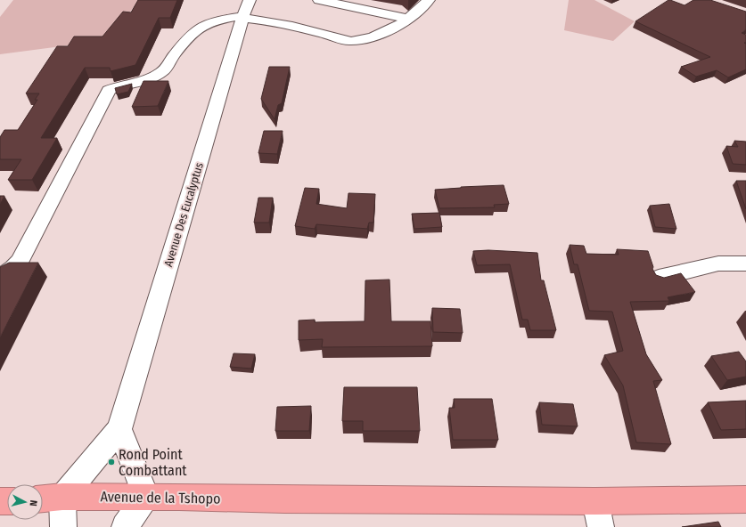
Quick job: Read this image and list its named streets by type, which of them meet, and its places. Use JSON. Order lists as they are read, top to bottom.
{
  "streets": {
    "highway": ["Avenue de la Tshopo"],
    "street": ["Avenue Des Eucalyptus"]
  },
  "crossings": [
    ["Avenue Des Eucalyptus", "Avenue de la Tshopo"]
  ],
  "places": ["Rond Point Combattant"],
  "north": "right"
}
